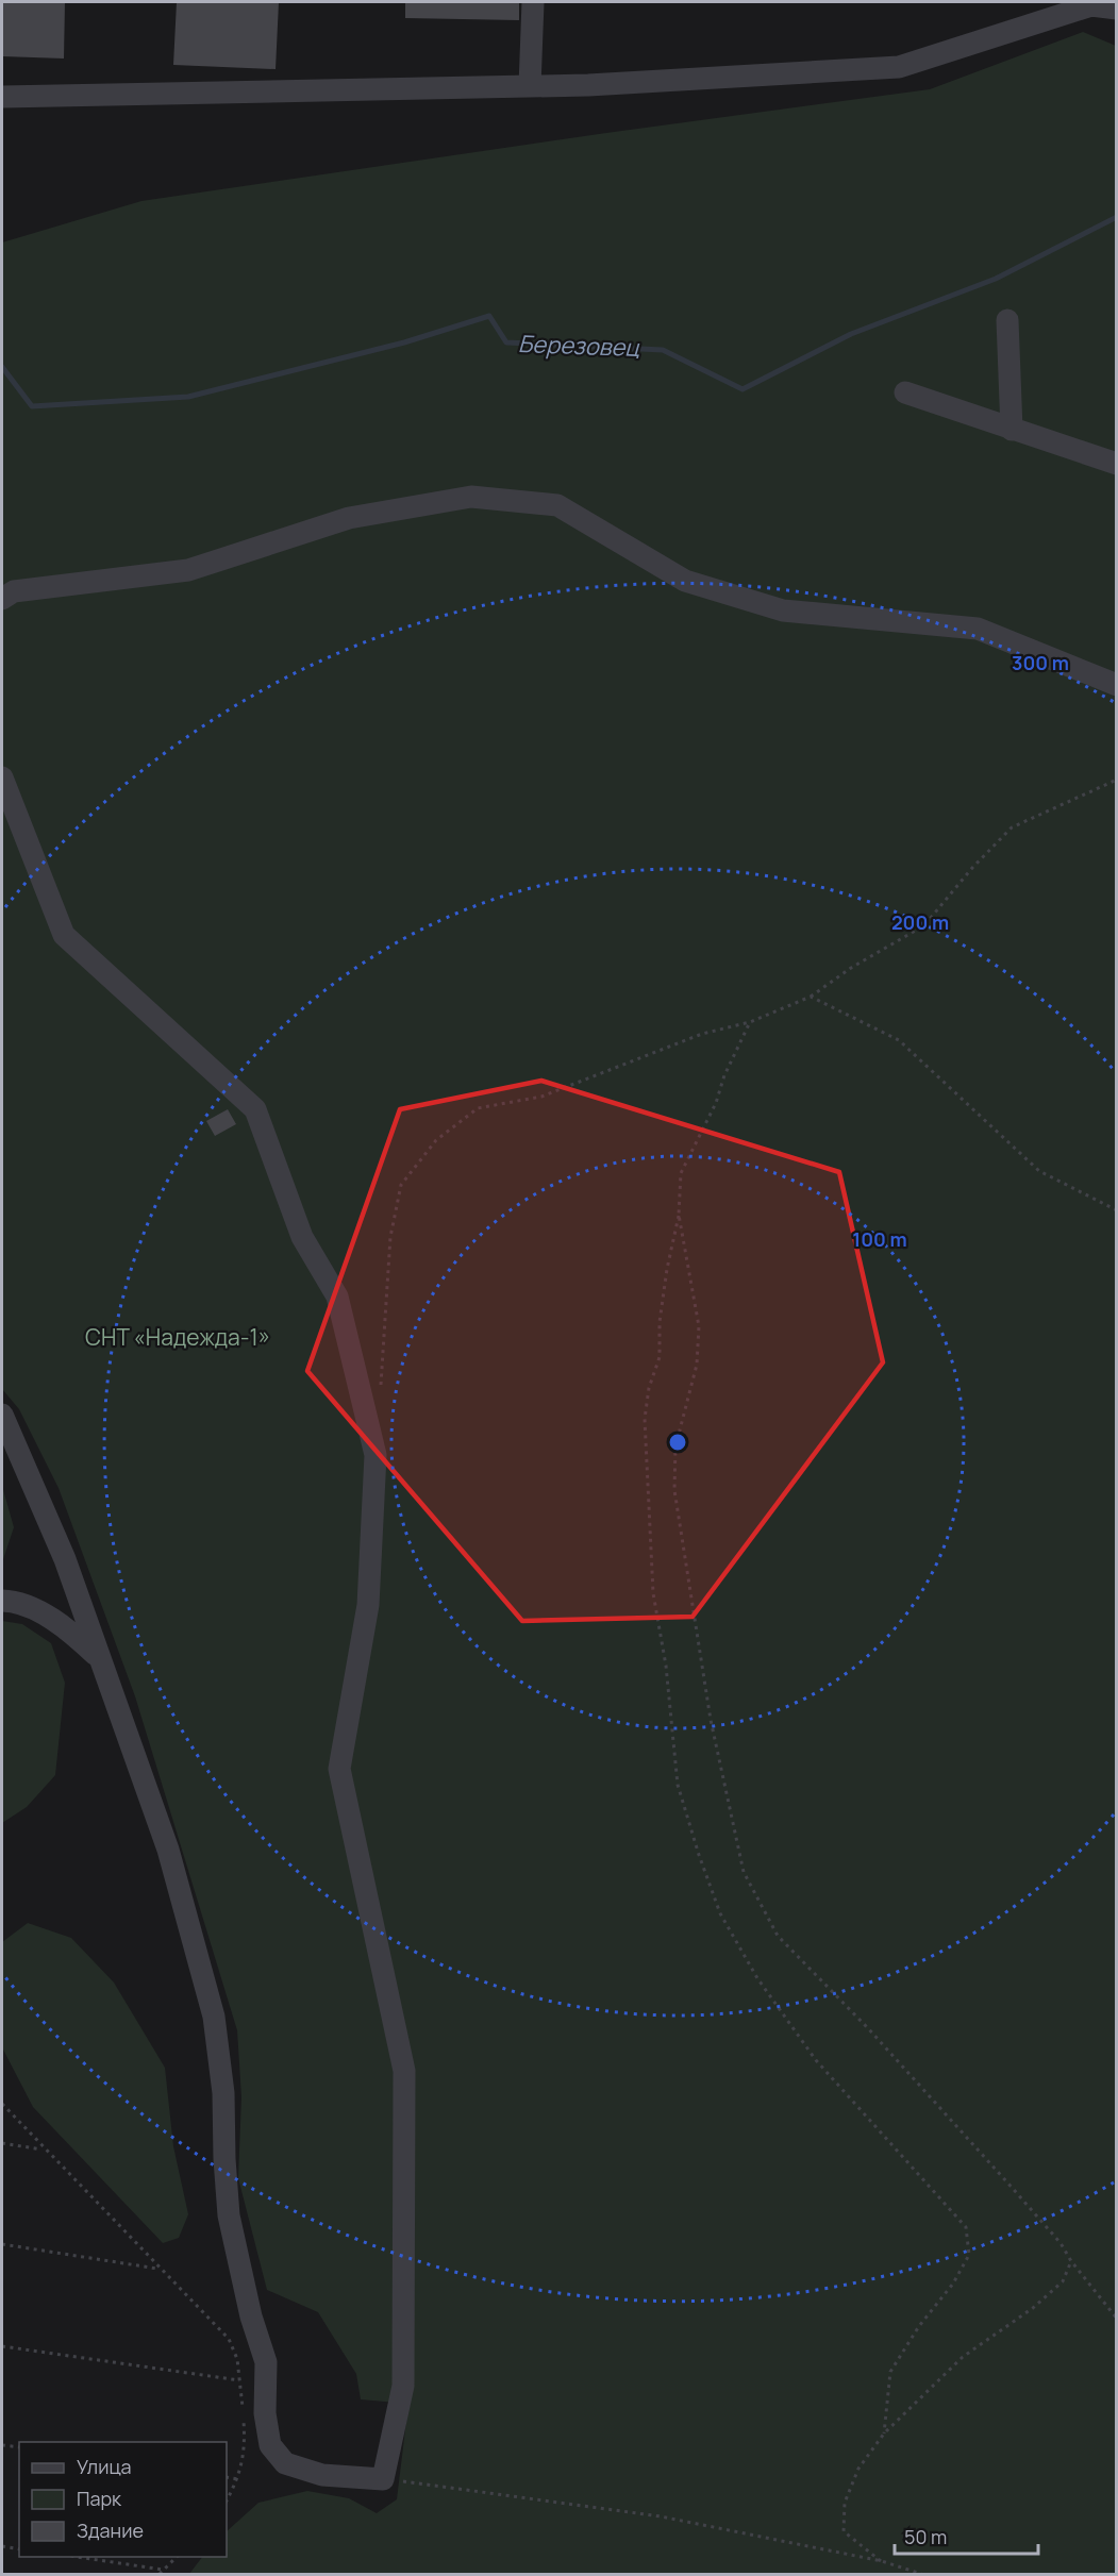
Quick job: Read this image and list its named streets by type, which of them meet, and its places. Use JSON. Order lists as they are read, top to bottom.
{
  "water": ["Березовец"],
  "parks": ["СНТ «Надежда-1»"],
  "legend": ["Улица", "Парк", "Здание"],
  "scale_bar": "50 m",
  "rings": ["300 m", "200 m", "100 m"]
}
